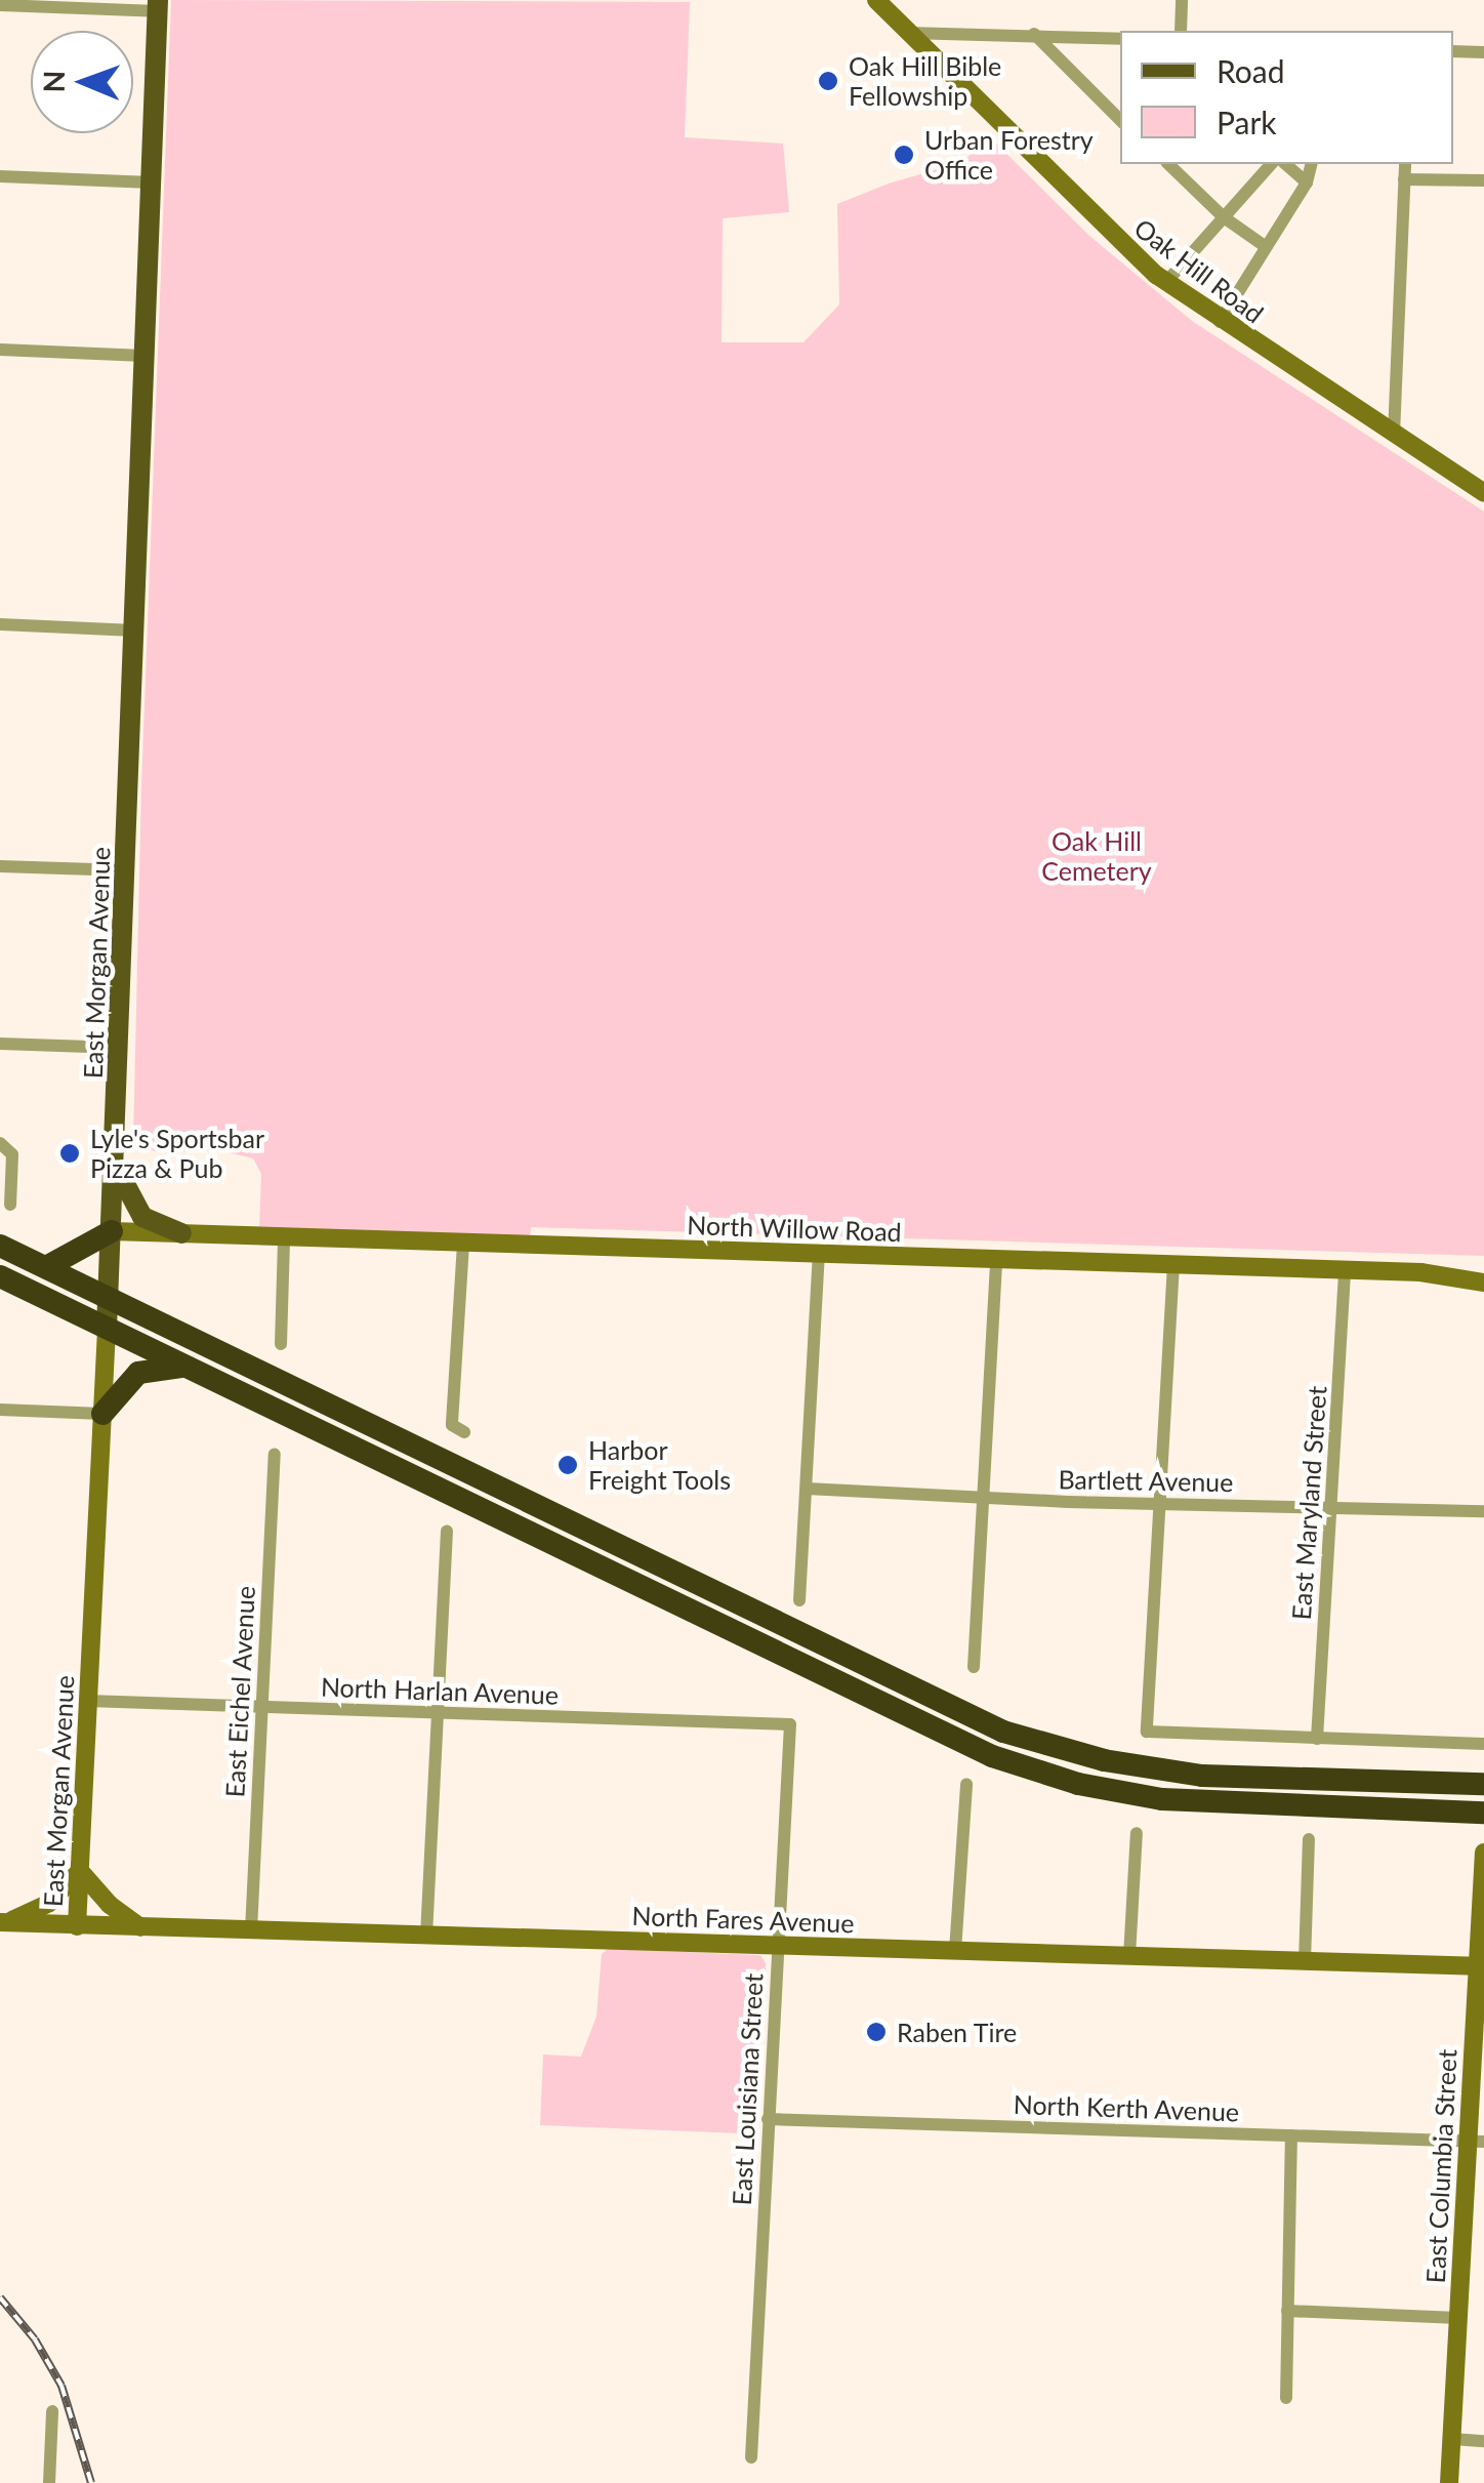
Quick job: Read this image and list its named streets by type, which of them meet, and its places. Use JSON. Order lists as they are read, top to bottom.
{
  "streets": {
    "main road": ["East Morgan Avenue"],
    "street": [
      "Oak Hill Road",
      "North Willow Road",
      "Bartlett Avenue",
      "East Maryland Street",
      "North Harlan Avenue",
      "East Eichel Avenue",
      "North Fares Avenue",
      "East Louisiana Street",
      "North Kerth Avenue",
      "East Columbia Street"
    ]
  },
  "crossings": [
    ["East Morgan Avenue", "North Willow Road"],
    ["East Morgan Avenue", "North Harlan Avenue"],
    ["East Morgan Avenue", "North Fares Avenue"],
    ["North Willow Road", "East Maryland Street"],
    ["Bartlett Avenue", "East Maryland Street"],
    ["North Harlan Avenue", "East Eichel Avenue"],
    ["North Harlan Avenue", "East Louisiana Street"],
    ["East Eichel Avenue", "North Fares Avenue"],
    ["North Fares Avenue", "East Louisiana Street"],
    ["North Fares Avenue", "East Columbia Street"],
    ["East Louisiana Street", "North Kerth Avenue"],
    ["North Kerth Avenue", "East Columbia Street"]
  ],
  "parks": ["Oak Hill Cemetery"],
  "places": [
    "Oak Hill Bible Fellowship",
    "Urban Forestry Office",
    "Lyle's Sportsbar Pizza & Pub",
    "Harbor Freight Tools",
    "Raben Tire"
  ],
  "legend": ["Road", "Park"],
  "north": "left"
}
